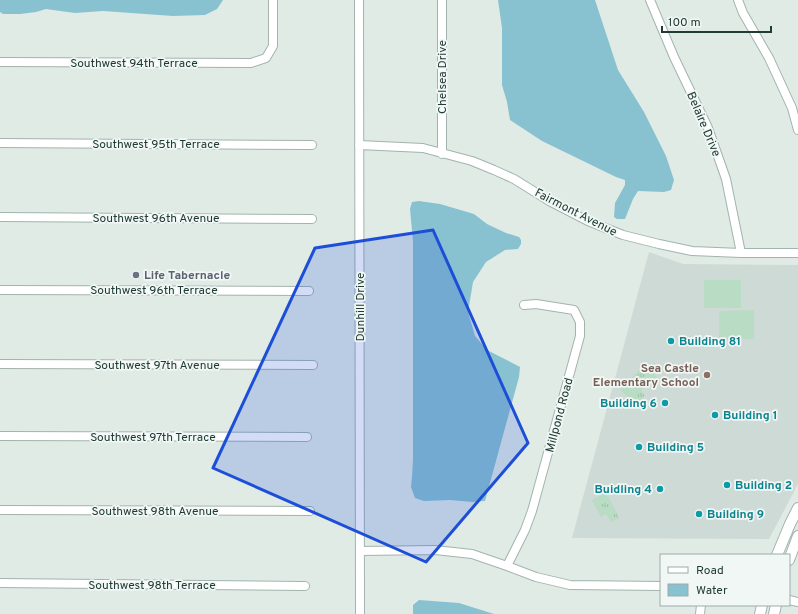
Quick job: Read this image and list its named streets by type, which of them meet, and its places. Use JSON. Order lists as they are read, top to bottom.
{
  "streets": {
    "street": [
      "Southwest 94th Terrace",
      "Chelsea Drive",
      "Belaire Drive",
      "Southwest 95th Terrace",
      "Fairmont Avenue",
      "Southwest 96th Avenue",
      "Southwest 96th Terrace",
      "Dunhill Drive",
      "Southwest 97th Avenue",
      "Millpond Road",
      "Southwest 97th Terrace",
      "Southwest 98th Avenue",
      "Southwest 98th Terrace"
    ]
  },
  "crossings": [
    ["Chelsea Drive", "Fairmont Avenue"],
    ["Belaire Drive", "Fairmont Avenue"],
    ["Fairmont Avenue", "Dunhill Drive"]
  ],
  "places": [
    "Life Tabernacle",
    "Building 81",
    "Sea Castle Elementary School",
    "Building 6",
    "Building 1",
    "Building 5",
    "Building 2",
    "Buidling 4",
    "Building 9"
  ],
  "legend": ["Road", "Water"],
  "scale_bar": "100 m"
}
